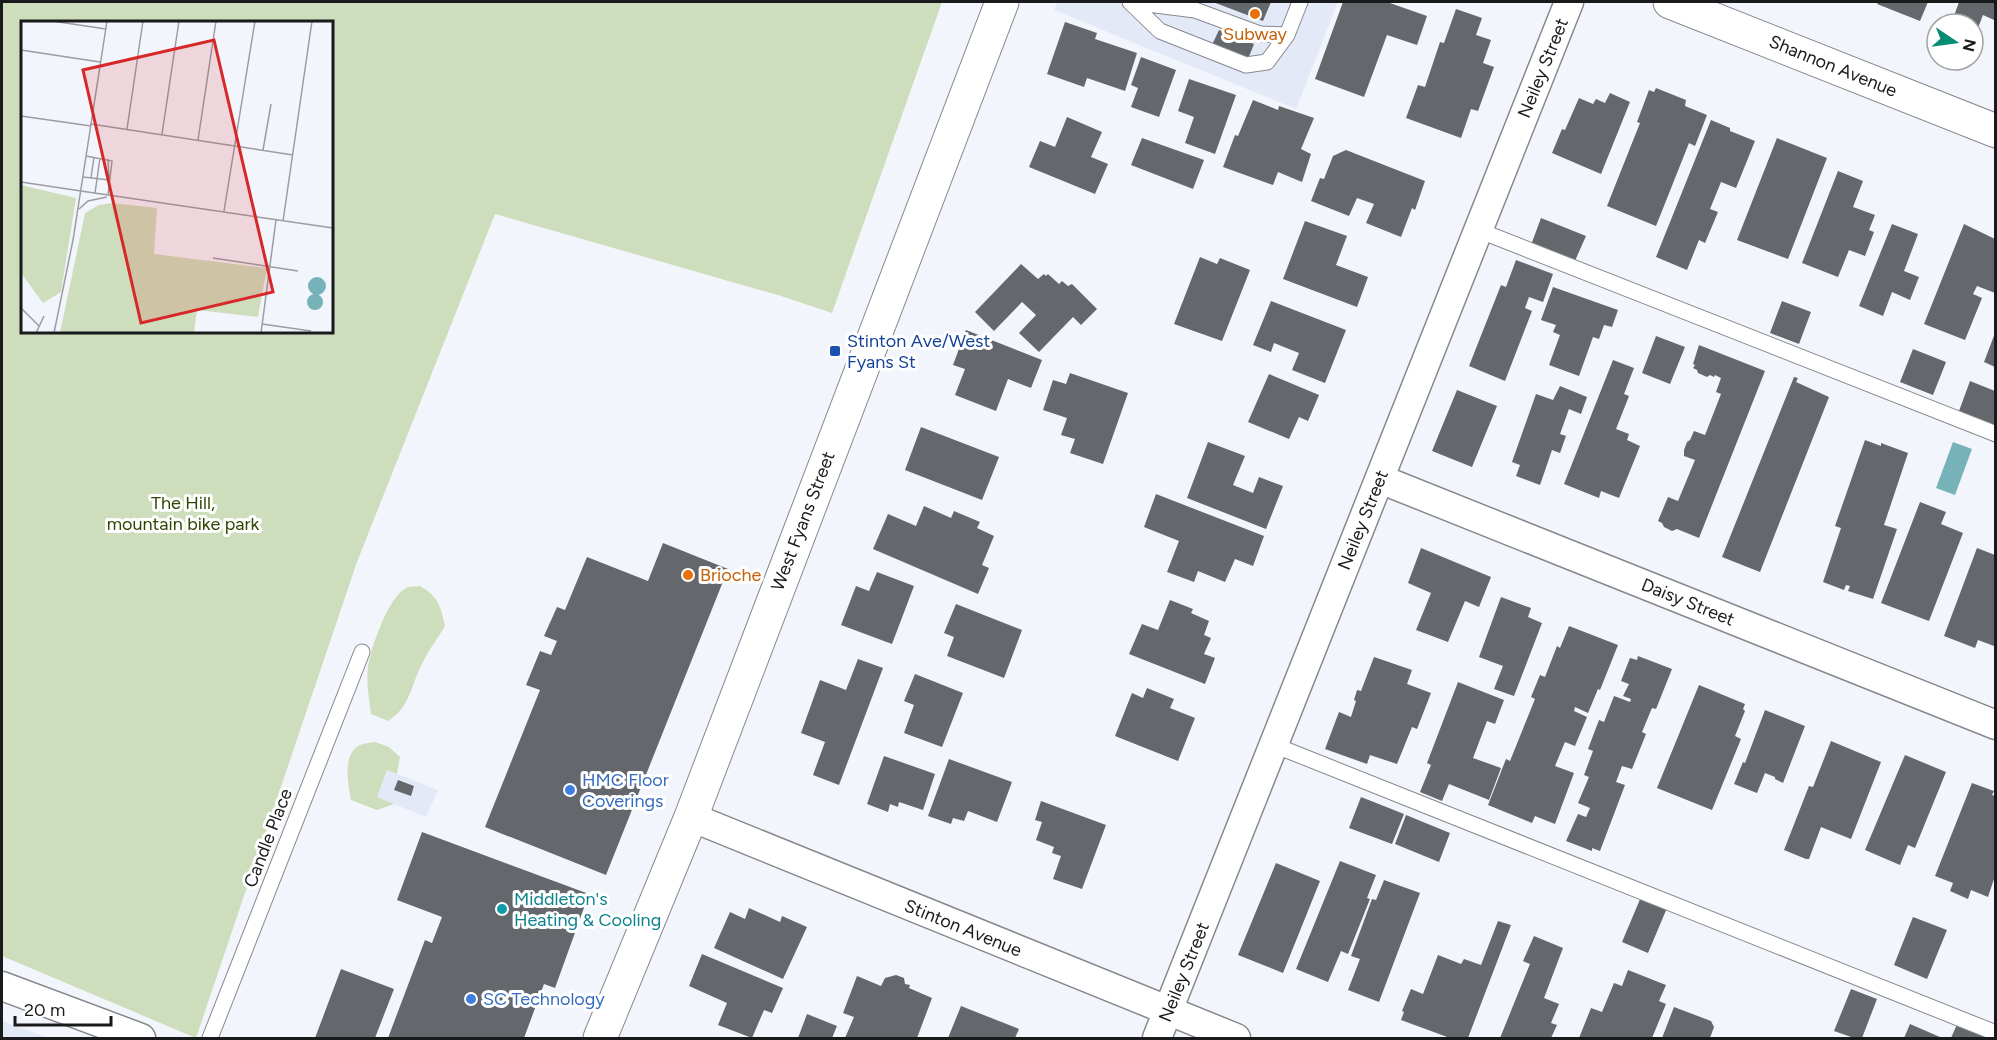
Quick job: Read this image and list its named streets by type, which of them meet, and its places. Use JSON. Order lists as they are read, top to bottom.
{
  "streets": {
    "main road": ["Shannon Avenue", "West Fyans Street"],
    "street": ["Neiley Street", "Daisy Street", "Stinton Avenue"],
    "lane": ["Candle Place"]
  },
  "crossings": [
    ["Neiley Street", "Daisy Street"],
    ["Neiley Street", "Stinton Avenue"],
    ["West Fyans Street", "Stinton Avenue"]
  ],
  "parks": ["The Hill, mountain bike park"],
  "places": {
    "other": [
      "Subway",
      "Brioche",
      "HMC Floor Coverings",
      "Middleton's Heating & Cooling",
      "SC Technology"
    ],
    "transit": ["Stinton Ave/West Fyans St"]
  },
  "scale_bar": "20 m",
  "north": "right"
}
